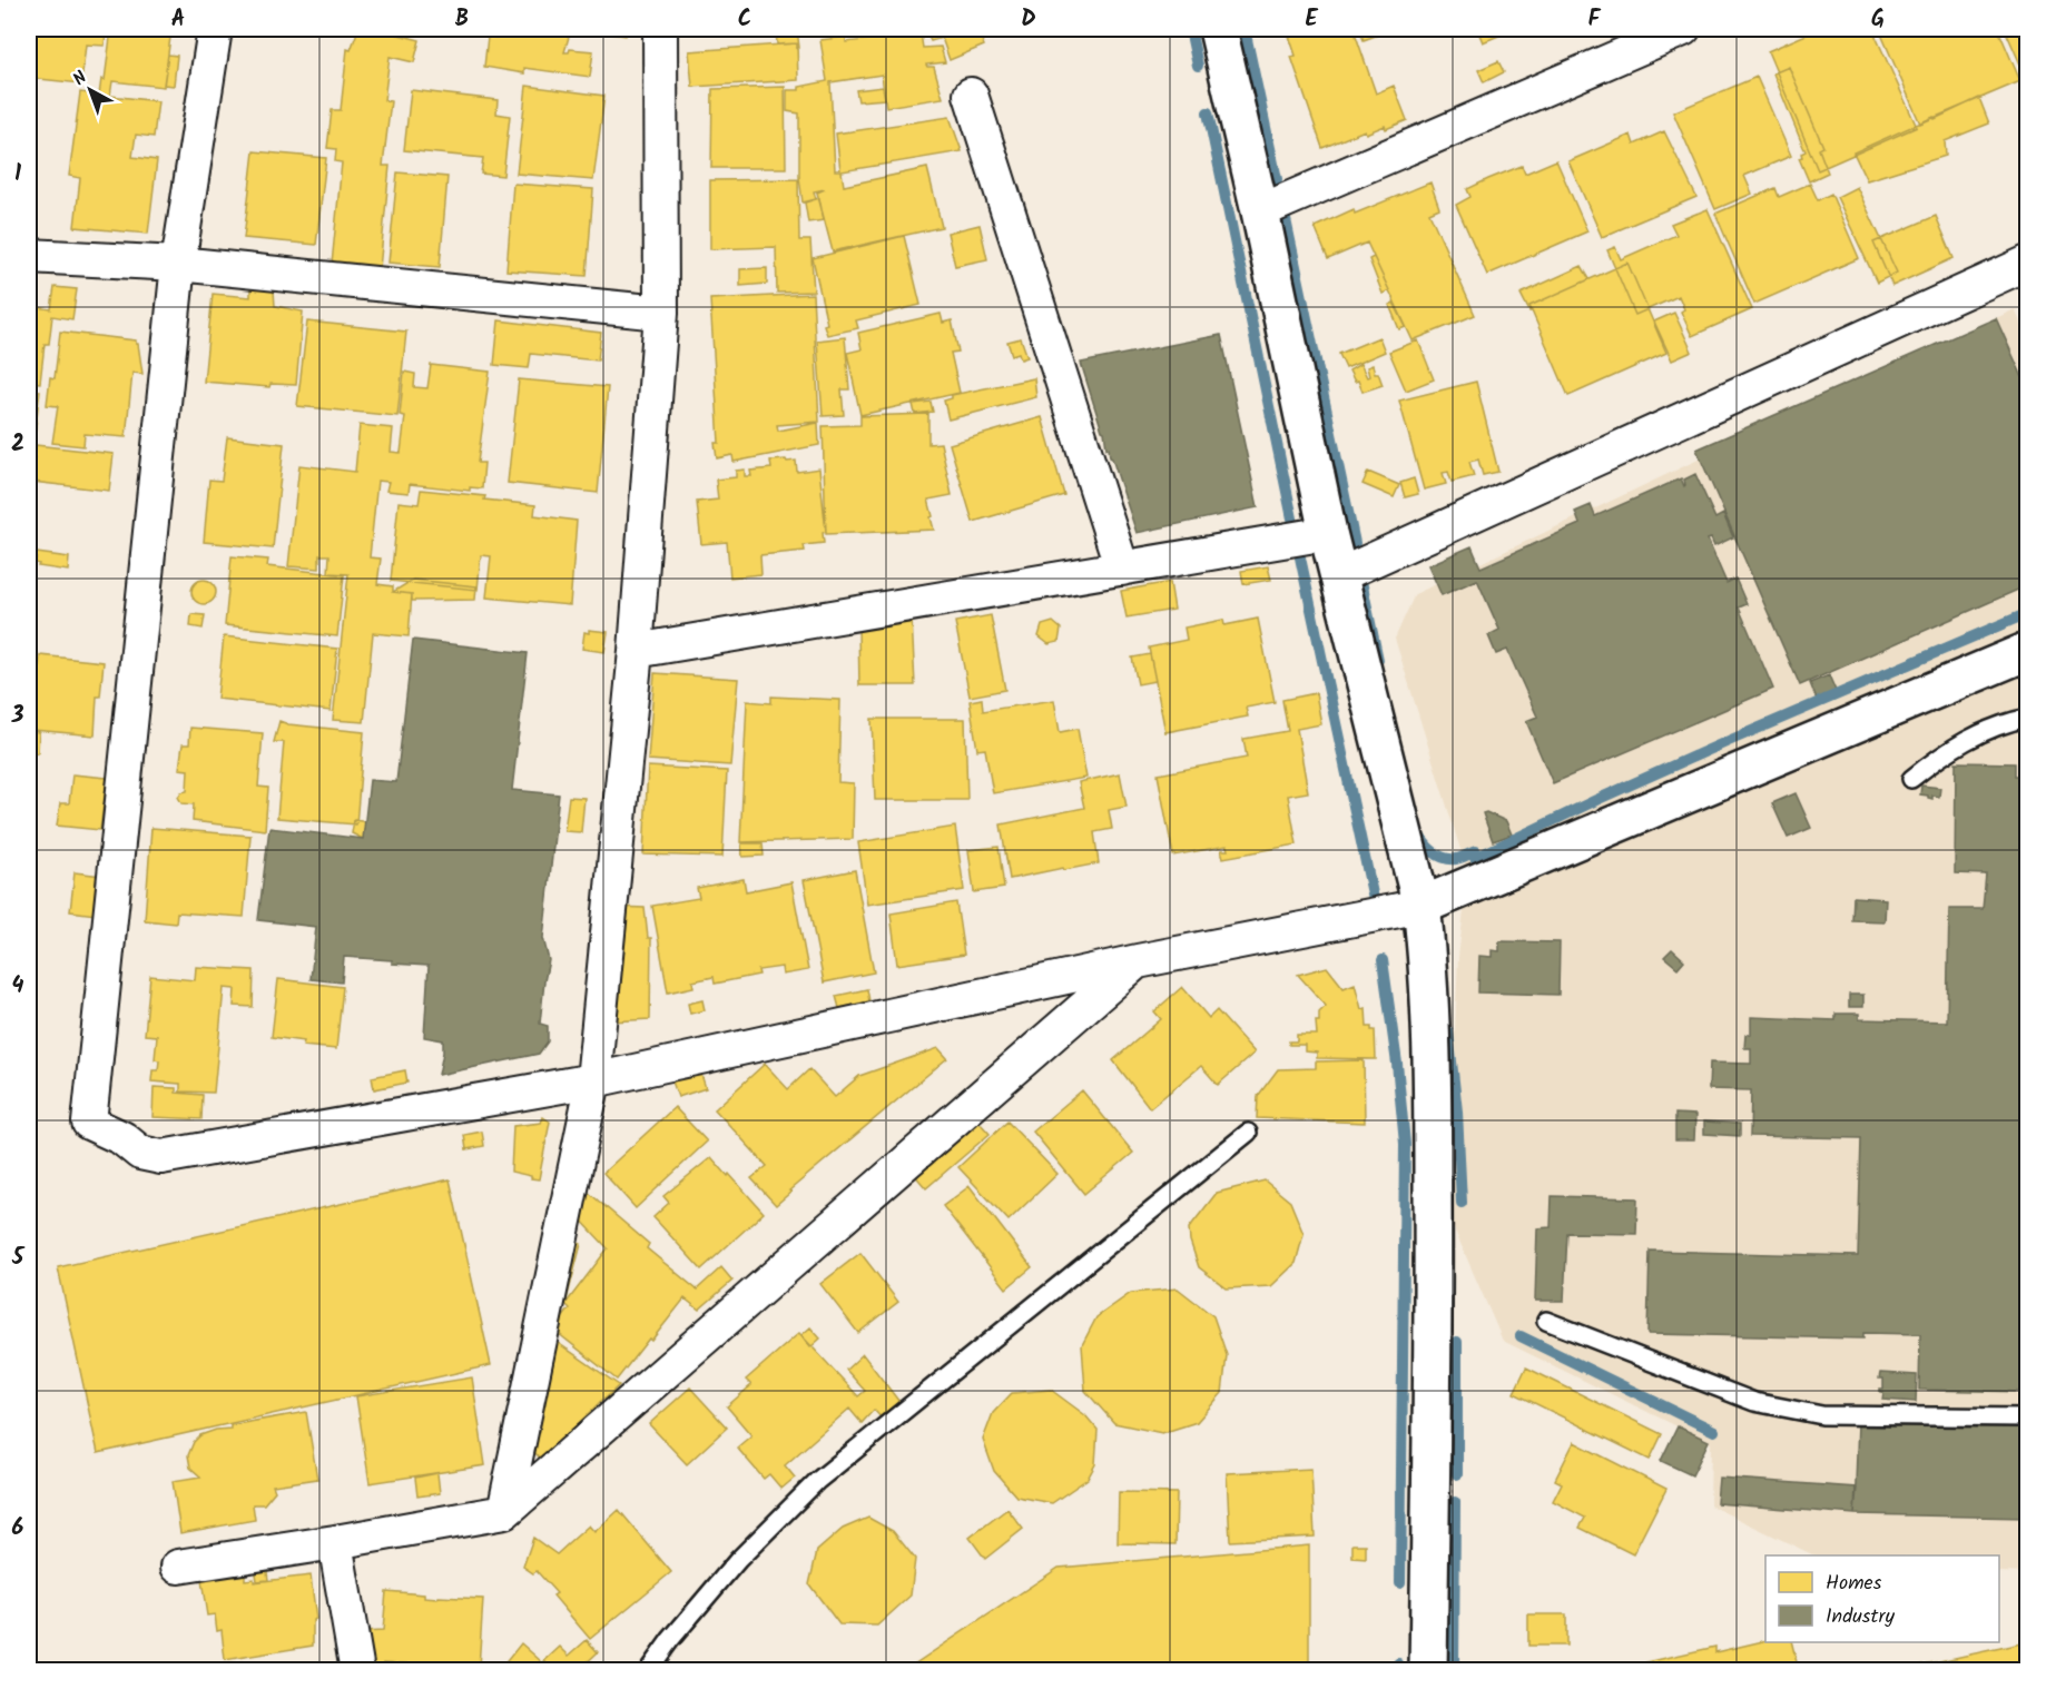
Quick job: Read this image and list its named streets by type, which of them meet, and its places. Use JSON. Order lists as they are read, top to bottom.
{
  "legend": ["Homes", "Industry"],
  "north": "top left",
  "grid": {
    "columns": [
      "A",
      "B",
      "C",
      "D",
      "E",
      "F",
      "G"
    ],
    "rows": [
      "1",
      "2",
      "3",
      "4",
      "5",
      "6"
    ]
  }
}
